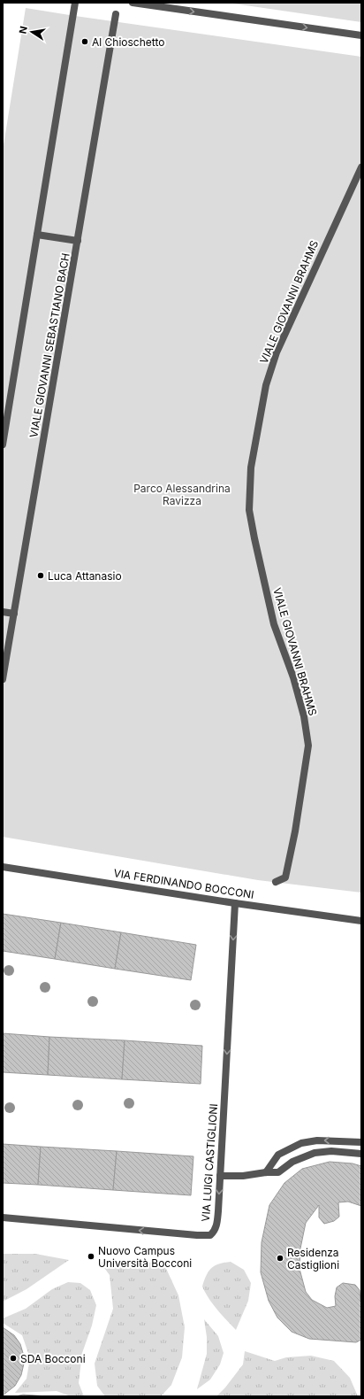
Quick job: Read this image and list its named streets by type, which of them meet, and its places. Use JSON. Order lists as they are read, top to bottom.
{
  "streets": {
    "street": [
      "VIALE GIOVANNI BRAHMS",
      "VIALE GIOVANNI SEBASTIANO BACH",
      "VIA FERDINANDO BOCCONI",
      "VIA LUIGI CASTIGLIONI"
    ]
  },
  "crossings": [
    ["VIA FERDINANDO BOCCONI", "VIA LUIGI CASTIGLIONI"]
  ],
  "parks": ["Parco Alessandrina Ravizza"],
  "places": [
    "Al Chioschetto",
    "Luca Attanasio",
    "Nuovo Campus Università Bocconi",
    "Residenza Castiglioni",
    "SDA Bocconi"
  ],
  "north": "left"
}
